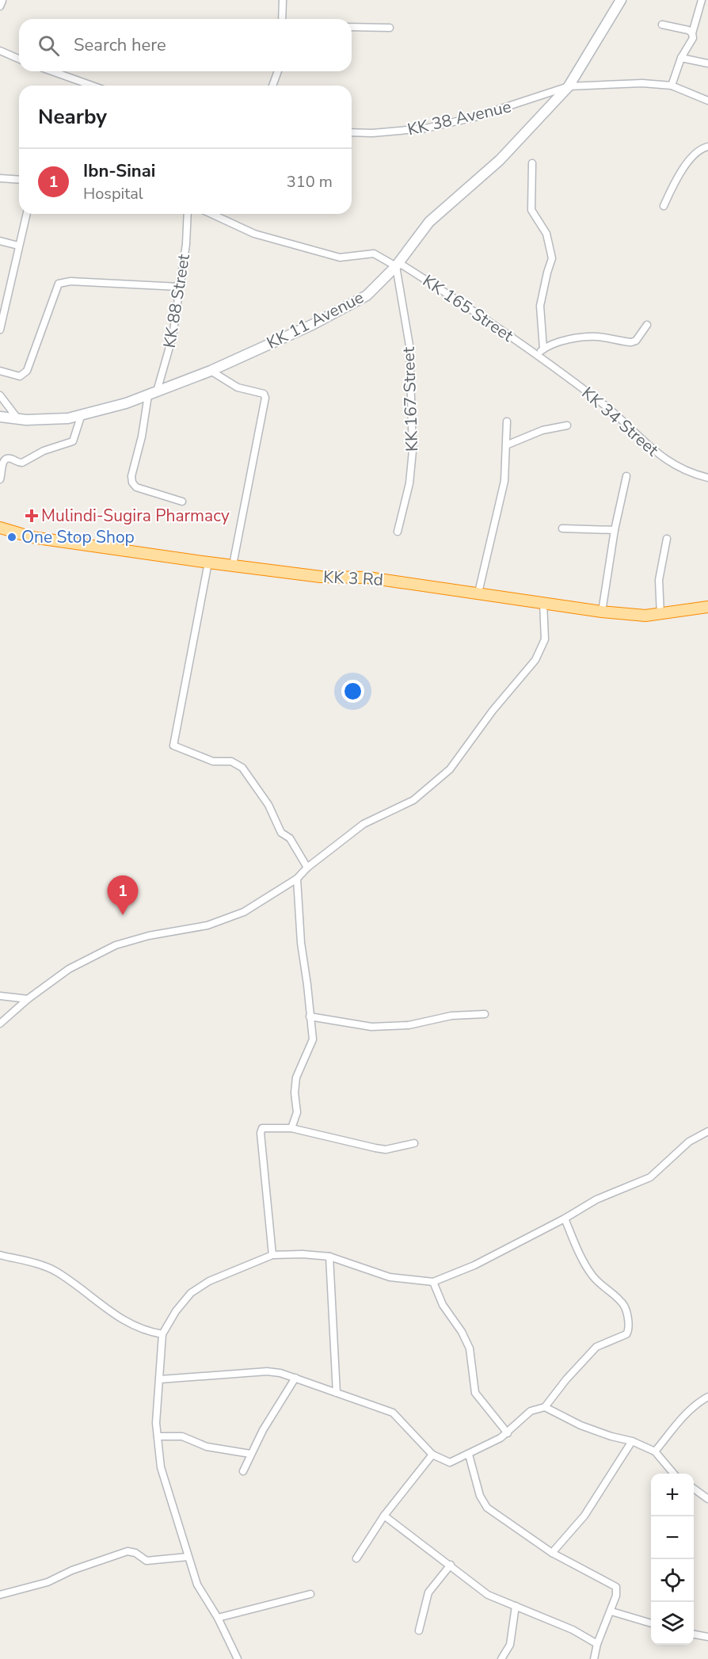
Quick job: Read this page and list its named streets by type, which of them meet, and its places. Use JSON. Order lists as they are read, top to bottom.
{
  "streets": {
    "highway": ["KK 3 Rd"],
    "main road": ["KK 11 Avenue"],
    "street": [
      "KK 38 Avenue",
      "KK 88 Street",
      "KK 165 Street",
      "KK 167 Street",
      "KK 34 Street"
    ]
  },
  "crossings": [
    ["KK 38 Avenue", "KK 11 Avenue"],
    ["KK 88 Street", "KK 11 Avenue"],
    ["KK 165 Street", "KK 11 Avenue"],
    ["KK 165 Street", "KK 167 Street"],
    ["KK 165 Street", "KK 34 Street"],
    ["KK 11 Avenue", "KK 167 Street"]
  ],
  "places": {
    "health": ["Mulindi-Sugira Pharmacy"],
    "other": ["One Stop Shop"]
  },
  "page": {
    "search": "Search here",
    "heading": "Nearby",
    "list": [
      {
        "mark": "1",
        "name": "Ibn-Sinai",
        "note": "Hospital",
        "value": "310 m"
      }
    ],
    "pins": "1",
    "map_buttons": ["+", "−"]
  }
}
